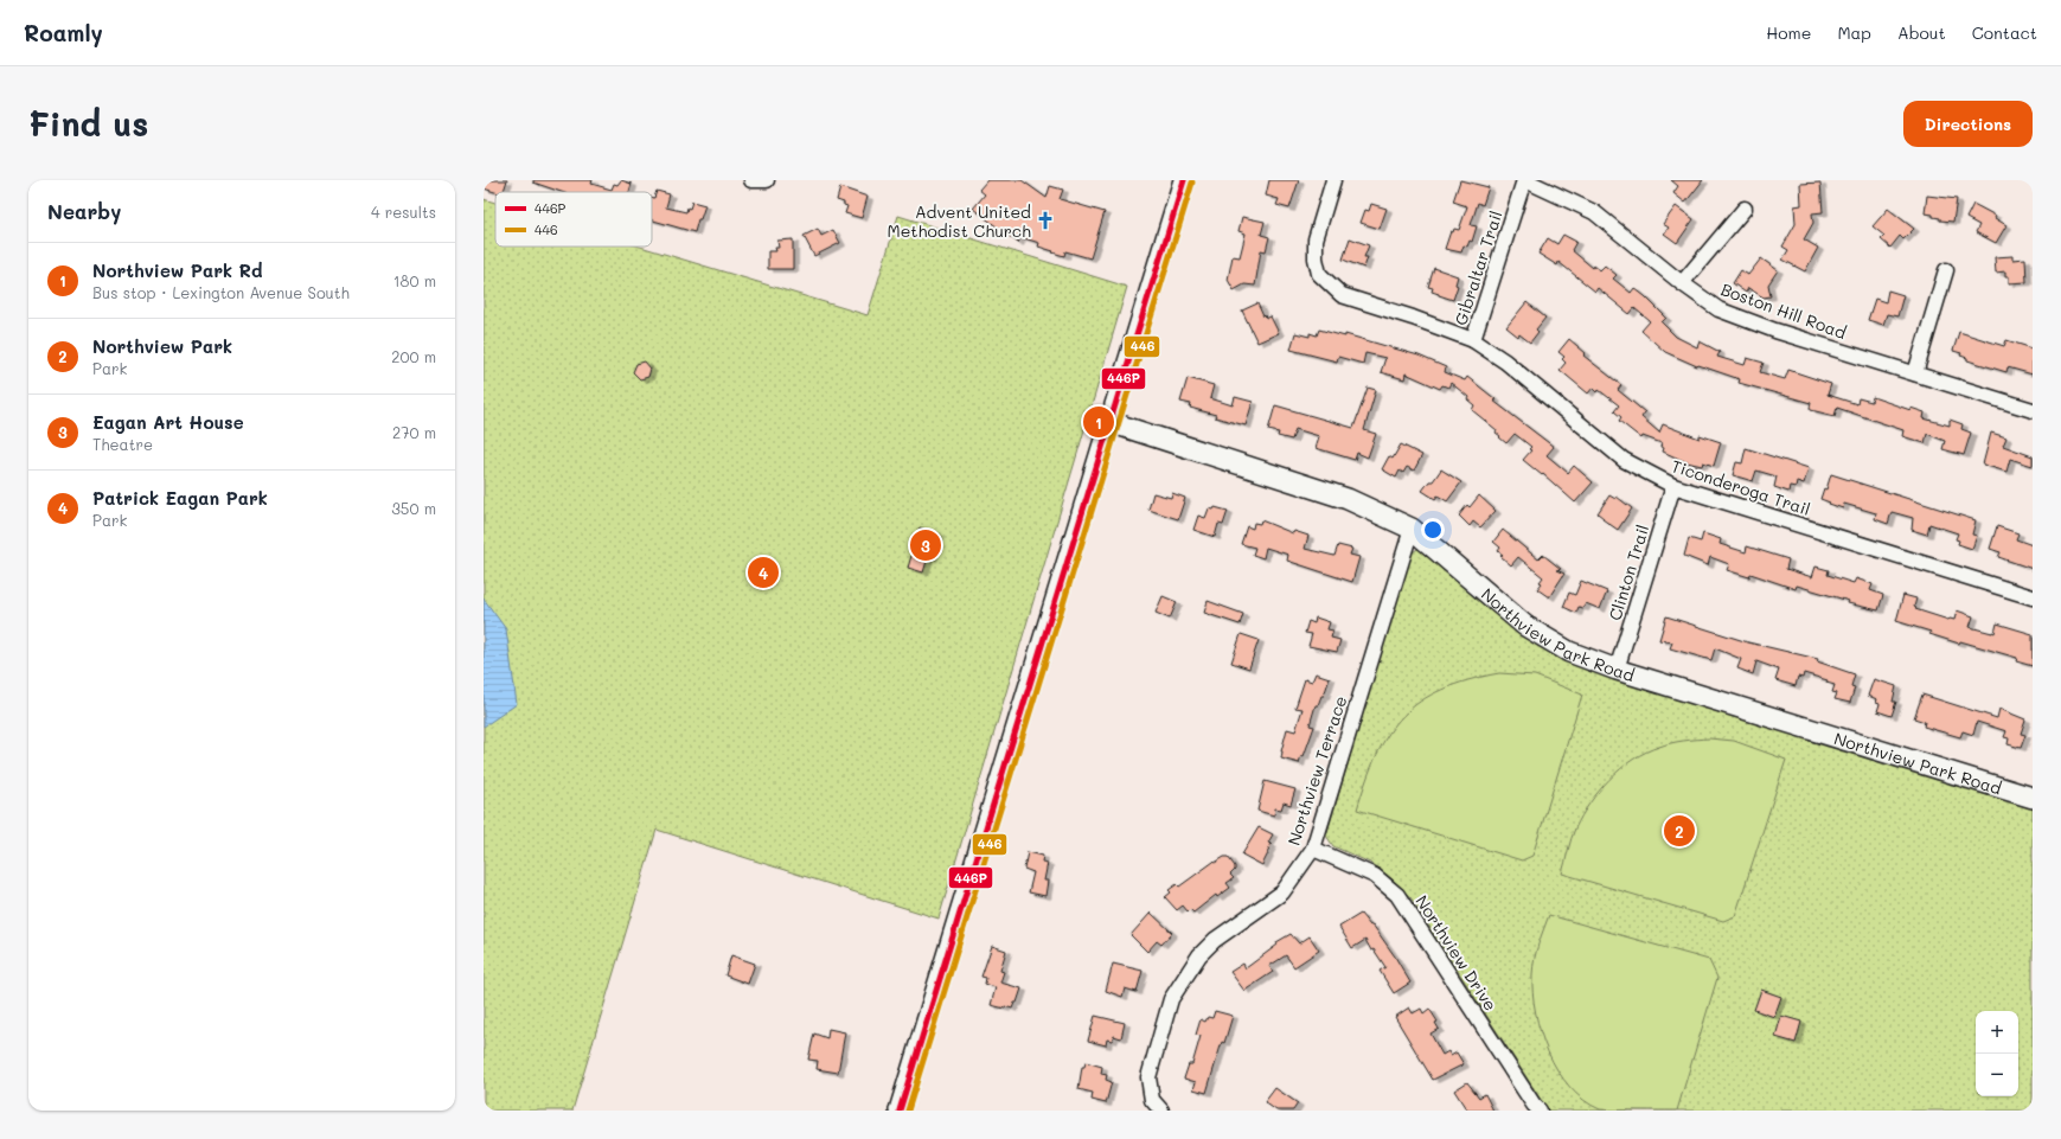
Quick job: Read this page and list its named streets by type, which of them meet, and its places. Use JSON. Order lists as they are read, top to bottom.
{
  "streets": {
    "street": [
      "Gibraltar Trail",
      "Boston Hill Road",
      "Ticonderoga Trail",
      "Clinton Trail",
      "Northview Park Road",
      "Northview Terrace",
      "Northview Drive"
    ]
  },
  "crossings": [
    ["Gibraltar Trail", "Boston Hill Road"],
    ["Gibraltar Trail", "Ticonderoga Trail"],
    ["Ticonderoga Trail", "Clinton Trail"],
    ["Clinton Trail", "Northview Park Road"],
    ["Northview Park Road", "Northview Terrace"],
    ["Northview Terrace", "Northview Drive"]
  ],
  "places": {
    "church": ["Advent United Methodist Church"]
  },
  "lines": ["transit line 446P", "transit line 446"],
  "legend": ["446P", "446"],
  "page": {
    "header": "Roamly",
    "nav": [
      "Home",
      "Map",
      "About",
      "Contact"
    ],
    "buttons": "Directions",
    "title": "Find us",
    "heading": ["Nearby", "4 results"],
    "list": [
      {
        "mark": "1",
        "name": "Northview Park Rd",
        "note": "Bus stop · Lexington Avenue South",
        "value": "180 m"
      },
      {
        "mark": "2",
        "name": "Northview Park",
        "note": "Park",
        "value": "200 m"
      },
      {
        "mark": "3",
        "name": "Eagan Art House",
        "note": "Theatre",
        "value": "270 m"
      },
      {
        "mark": "4",
        "name": "Patrick Eagan Park",
        "note": "Park",
        "value": "350 m"
      }
    ],
    "pins": [
      "1",
      "3",
      "4",
      "2"
    ],
    "map_buttons": ["+", "−"]
  }
}
